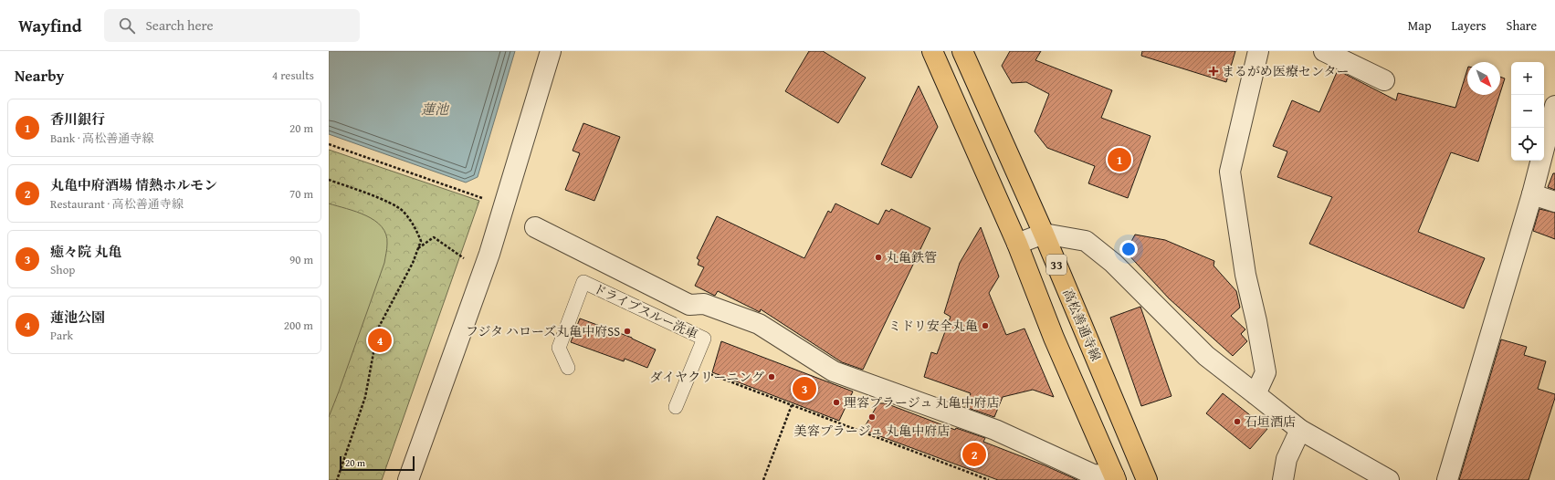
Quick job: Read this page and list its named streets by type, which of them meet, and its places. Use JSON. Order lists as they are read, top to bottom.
{
  "streets": {
    "main road": ["33", "高松善通寺線"],
    "lane": ["ドライブスルー洗車"]
  },
  "water": ["蓮池"],
  "places": {
    "health": ["まるがめ医療センター"],
    "other": [
      "丸亀鉄管",
      "ミドリ安全丸亀",
      "フジタ ハローズ丸亀中府SS",
      "ダイヤクリーニング",
      "理容プラージュ 丸亀中府店",
      "美容プラージュ 丸亀中府店",
      "石垣酒店"
    ]
  },
  "scale_bar": "20 m",
  "north": "bottom right",
  "page": {
    "header": "Wayfind",
    "search": "Search here",
    "nav": ["Map", "Layers", "Share"],
    "heading": ["Nearby", "4 results"],
    "map_buttons": ["+", "−"],
    "list": [
      {
        "mark": "1",
        "name": "香川銀行",
        "note": "Bank · 高松善通寺線",
        "value": "20 m"
      },
      {
        "mark": "2",
        "name": "丸亀中府酒場 情熱ホルモン",
        "note": "Restaurant · 高松善通寺線",
        "value": "70 m"
      },
      {
        "mark": "3",
        "name": "癒々院 丸亀",
        "note": "Shop",
        "value": "90 m"
      },
      {
        "mark": "4",
        "name": "蓮池公園",
        "note": "Park",
        "value": "200 m"
      }
    ],
    "pins": [
      "1",
      "4",
      "3",
      "2"
    ],
    "scale": "20 m"
  }
}
